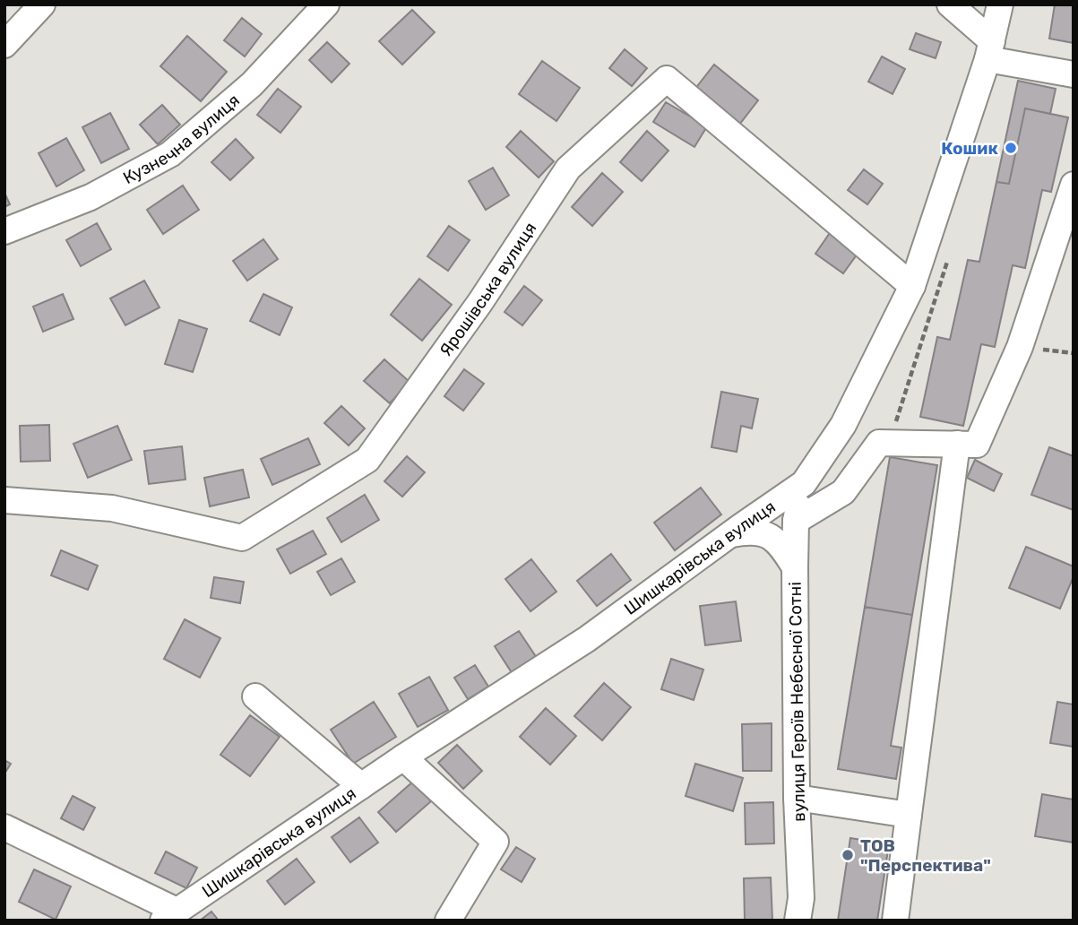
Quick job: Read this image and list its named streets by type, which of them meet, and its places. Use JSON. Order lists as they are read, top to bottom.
{
  "streets": {
    "street": [
      "Кузнечна вулиця",
      "Ярошівська вулиця",
      "Шишкарівська вулиця",
      "вулиця Героїв Небесної Сотні"
    ]
  },
  "crossings": [
    ["Ярошівська вулиця", "Шишкарівська вулиця"],
    ["Шишкарівська вулиця", "вулиця Героїв Небесної Сотні"]
  ],
  "places": ["Кошик", "ТОВ \"Перспектива\""]
}
